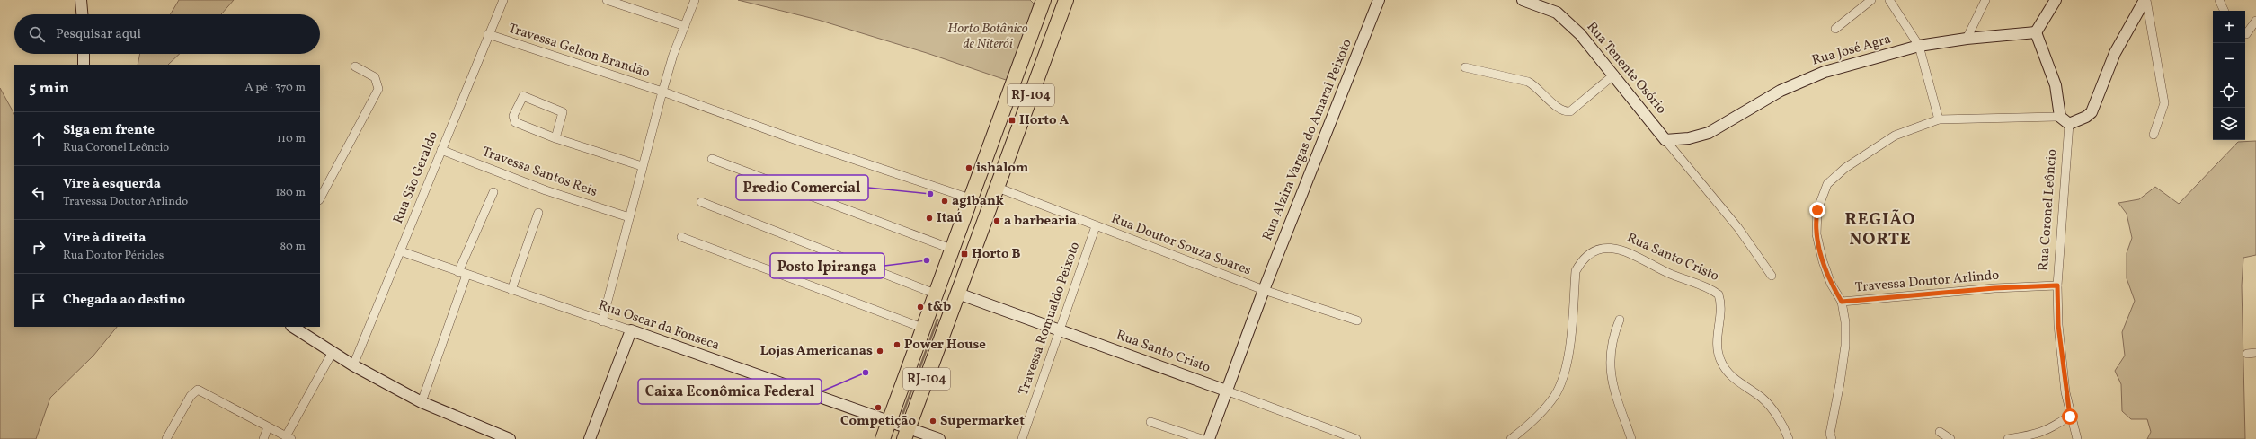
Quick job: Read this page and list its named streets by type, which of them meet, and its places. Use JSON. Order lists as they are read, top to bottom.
{
  "streets": {
    "highway": ["RJ-104"],
    "street": [
      "Rua José Agra",
      "Travessa Gelson Brandão",
      "Rua Tenente Osório",
      "Rua Alzira Vargas do Amaral Peixoto",
      "Travessa Santos Reis",
      "Rua São Geraldo",
      "Rua Coronel Leôncio",
      "Rua Doutor Souza Soares",
      "Rua Santo Cristo",
      "Travessa Doutor Arlindo",
      "Travessa Romualdo Peixoto",
      "Rua Oscar da Fonseca"
    ]
  },
  "crossings": [
    ["Rua José Agra", "Rua Tenente Osório"],
    ["Travessa Gelson Brandão", "RJ-104"],
    ["Travessa Gelson Brandão", "Rua São Geraldo"],
    ["RJ-104", "Rua Doutor Souza Soares"],
    ["RJ-104", "Rua Santo Cristo"],
    ["RJ-104", "Rua Oscar da Fonseca"],
    ["Rua Alzira Vargas do Amaral Peixoto", "Rua Doutor Souza Soares"],
    ["Rua Alzira Vargas do Amaral Peixoto", "Rua Santo Cristo"],
    ["Travessa Santos Reis", "Rua São Geraldo"],
    ["Rua São Geraldo", "Rua Oscar da Fonseca"],
    ["Rua Coronel Leôncio", "Travessa Doutor Arlindo"],
    ["Rua Doutor Souza Soares", "Travessa Romualdo Peixoto"],
    ["Rua Santo Cristo", "Travessa Romualdo Peixoto"]
  ],
  "districts": ["REGIÃO NORTE"],
  "parks": ["Horto Botânico de Niterói"],
  "places": {
    "transit": ["Horto A", "Horto B"],
    "other": [
      "ishalom",
      "Predio Comercial",
      "agibank",
      "Itaú",
      "a barbearia",
      "Posto Ipiranga",
      "t&b",
      "Power House",
      "Lojas Americanas",
      "Caixa Econômica Federal",
      "Competição",
      "Supermarket"
    ]
  },
  "page": {
    "map_buttons": ["+", "−"],
    "search": "Pesquisar aqui",
    "heading": ["5 min", "A pé · 370 m"],
    "list": [
      ["Siga em frente", "Rua Coronel Leôncio", "110 m"],
      ["Vire à esquerda", "Travessa Doutor Arlindo", "180 m"],
      ["Vire à direita", "Rua Doutor Péricles", "80 m"],
      "Chegada ao destino"
    ]
  }
}
